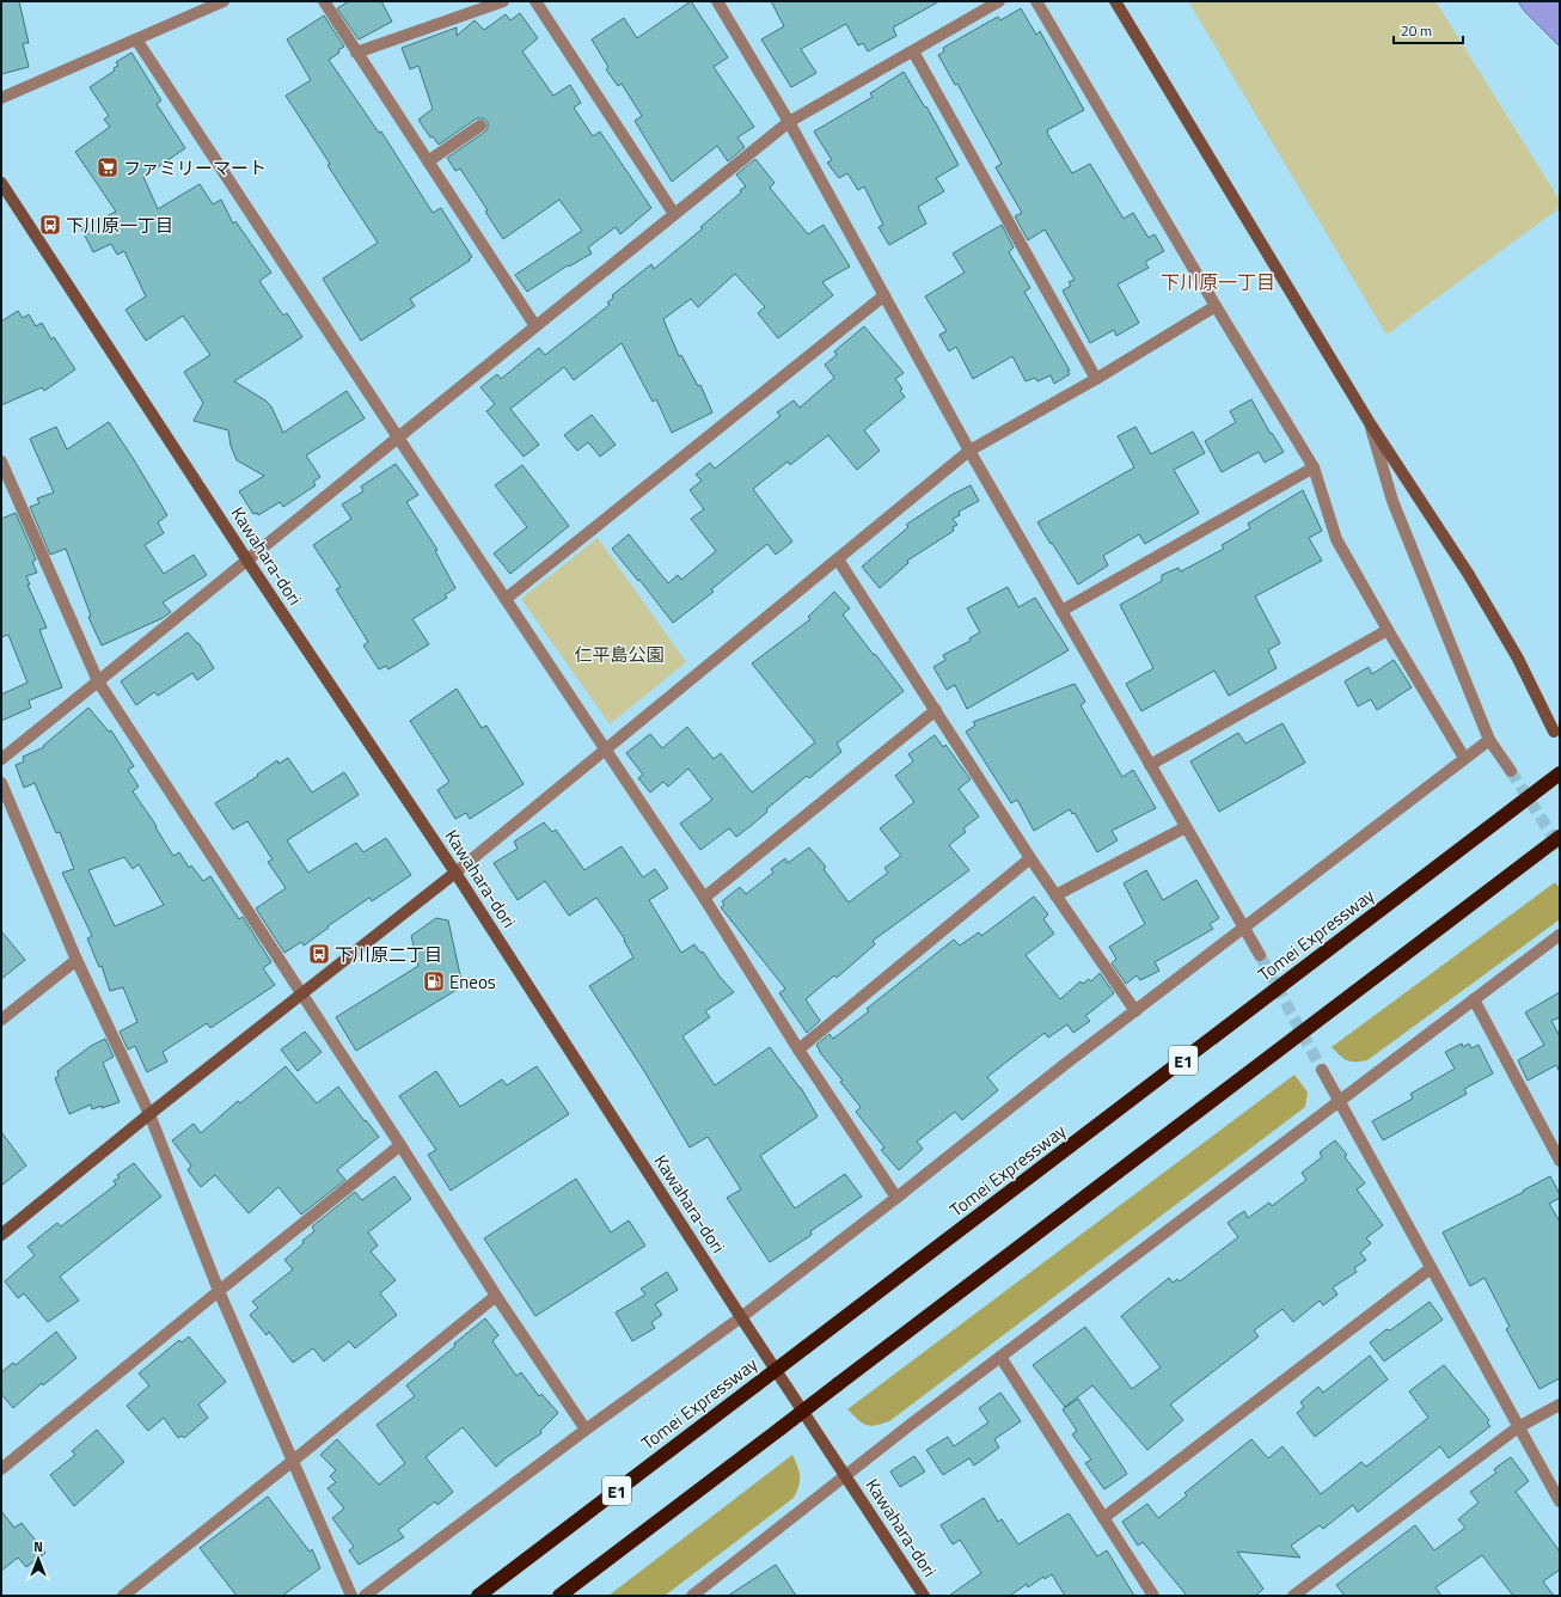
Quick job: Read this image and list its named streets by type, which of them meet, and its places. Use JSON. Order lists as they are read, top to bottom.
{
  "streets": {
    "highway": ["Tomei Expressway", "E1"],
    "street": ["Kawahara-dori"]
  },
  "districts": ["下川原一丁目"],
  "parks": ["仁平島公園"],
  "places": {
    "supermarket": ["ファミリーマート"],
    "bus stop": ["下川原一丁目", "下川原二丁目"],
    "fuel station": ["Eneos"]
  },
  "scale_bar": "20 m",
  "north": "top"
}
